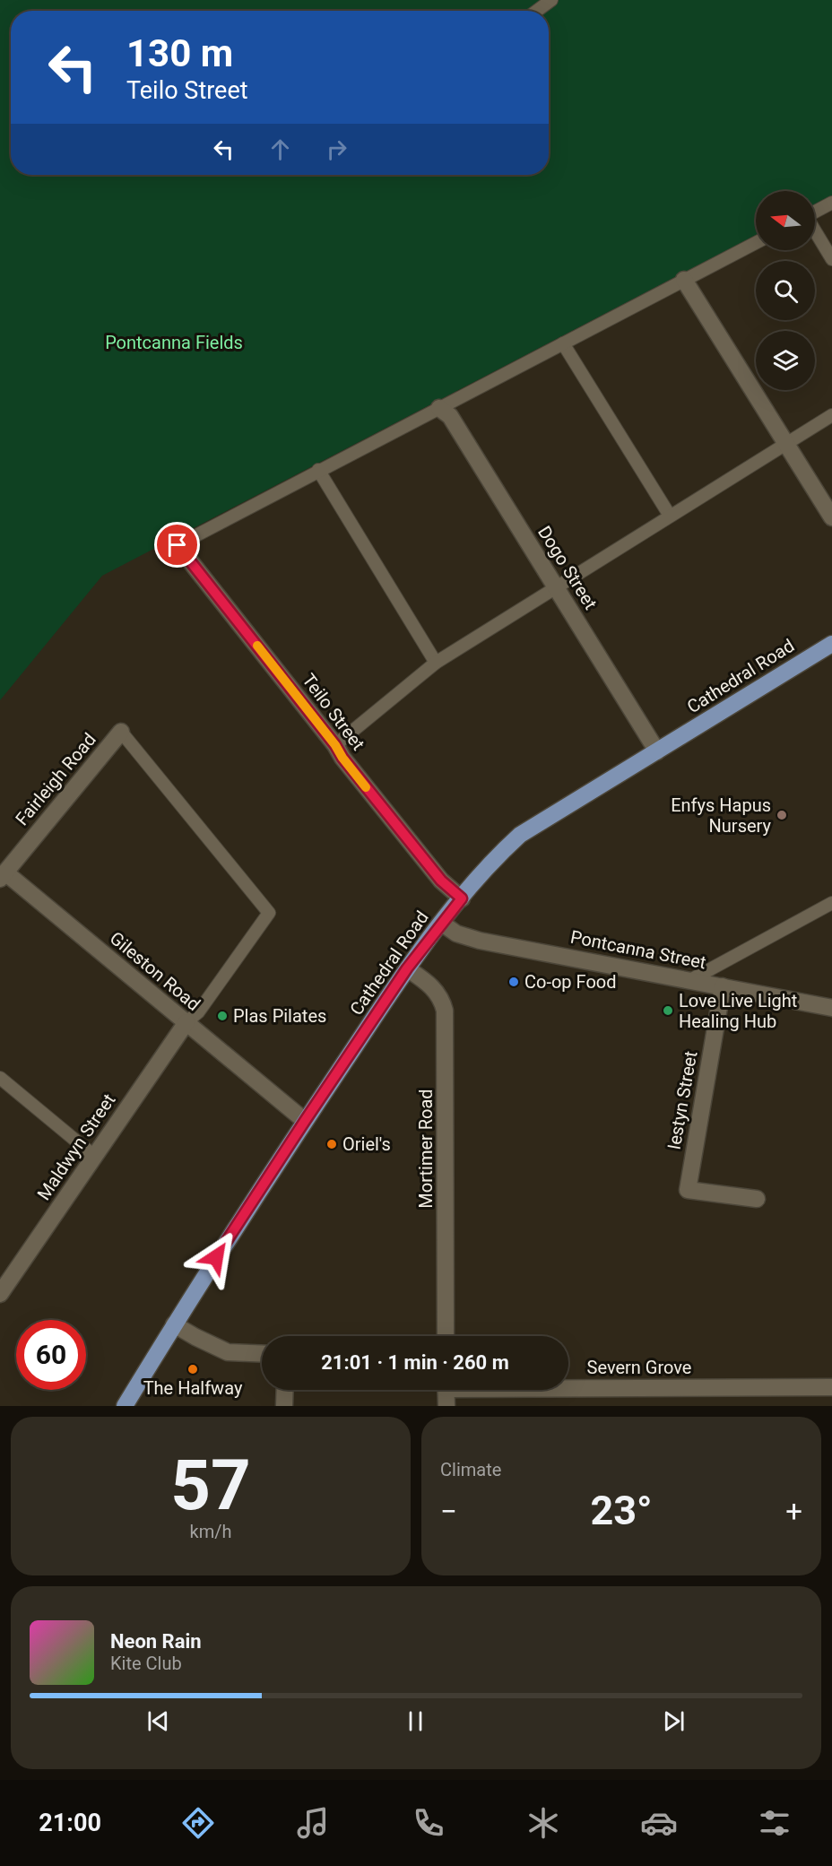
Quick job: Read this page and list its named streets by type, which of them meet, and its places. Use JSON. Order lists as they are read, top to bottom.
{
  "streets": {
    "main road": ["Cathedral Road"],
    "street": [
      "Dogo Street",
      "Teilo Street",
      "Fairleigh Road",
      "Pontcanna Street",
      "Gileston Road",
      "Iestyn Street",
      "Maldwyn Street",
      "Mortimer Road",
      "Severn Grove"
    ]
  },
  "crossings": [
    ["Dogo Street", "Cathedral Road"],
    ["Cathedral Road", "Teilo Street"],
    ["Cathedral Road", "Pontcanna Street"],
    ["Cathedral Road", "Gileston Road"],
    ["Cathedral Road", "Mortimer Road"],
    ["Fairleigh Road", "Gileston Road"],
    ["Pontcanna Street", "Iestyn Street"],
    ["Gileston Road", "Maldwyn Street"]
  ],
  "parks": ["Pontcanna Fields"],
  "places": [
    "Enfys Hapus Nursery",
    "Co-op Food",
    "Love Live Light Healing Hub",
    "Plas Pilates",
    "Oriel's",
    "The Halfway"
  ],
  "north": "left",
  "page": {
    "turn": ["130 m", "Teilo Street"],
    "limit": "60",
    "trip": "21:01 · 1 min · 260 m",
    "tile": [
      ["57", "km/h"],
      "Climate"
    ],
    "heat": ["−", "23°", "+"],
    "song": ["Neon Rain", "Kite Club"],
    "tabs": "21:00"
  }
}
